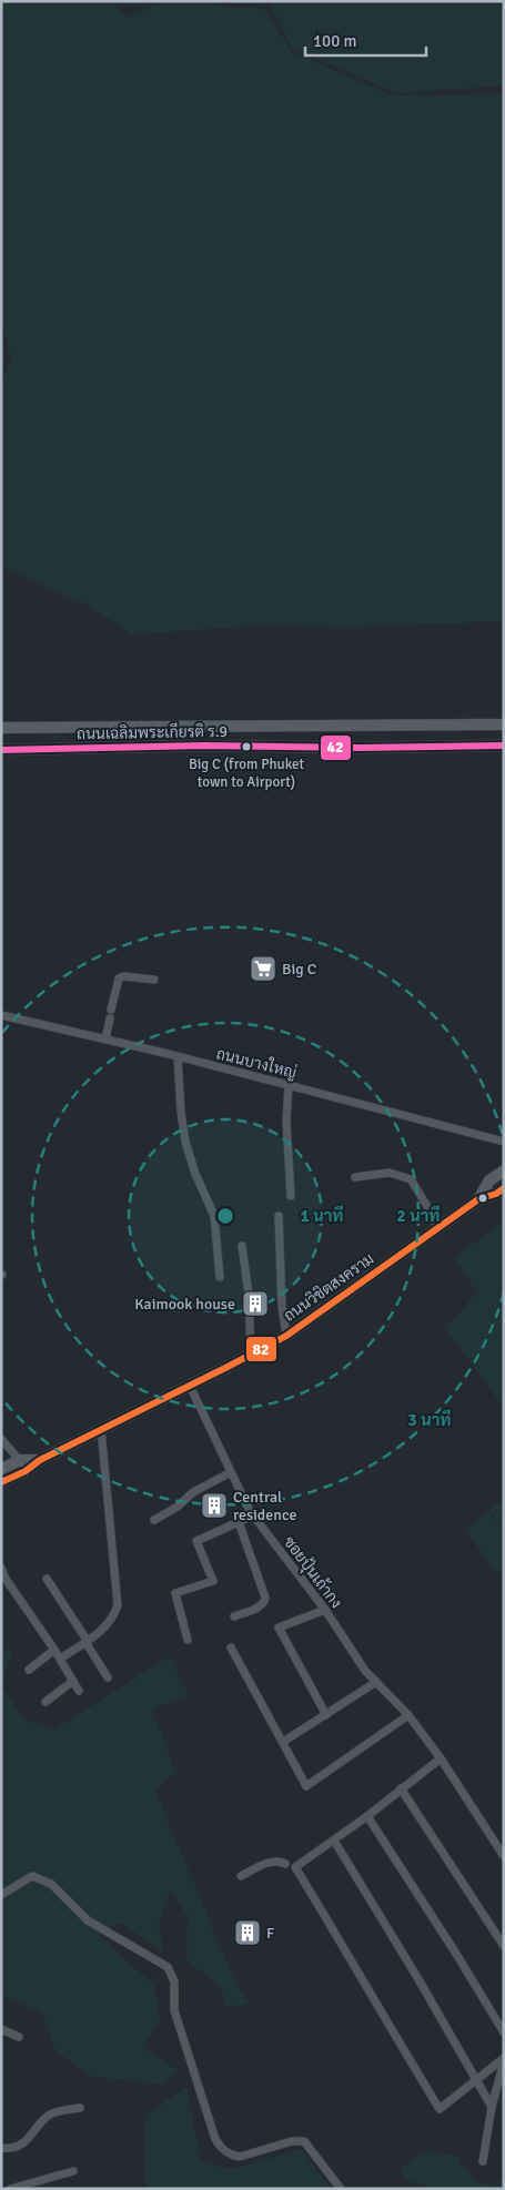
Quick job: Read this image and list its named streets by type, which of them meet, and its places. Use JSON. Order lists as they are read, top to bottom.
{
  "streets": {
    "main road": ["ถนนเฉลิมพระเกียรติ ร.9", "ถนนวิชิตสงคราม"],
    "street": ["ถนนบางใหญ่", "ซอยปุ้นเถ้ากง"]
  },
  "crossings": [
    ["ถนนวิชิตสงคราม", "ซอยปุ้นเถ้ากง"]
  ],
  "places": {
    "other": ["Big C (from Phuket town to Airport)"],
    "supermarket": ["Big C"],
    "building": ["Kaimook house", "Central residence", "F"]
  },
  "lines": ["transit line 42", "transit line 82"],
  "scale_bar": "100 m",
  "rings": ["1 นาที", "2 นาที", "3 นาที"]
}
